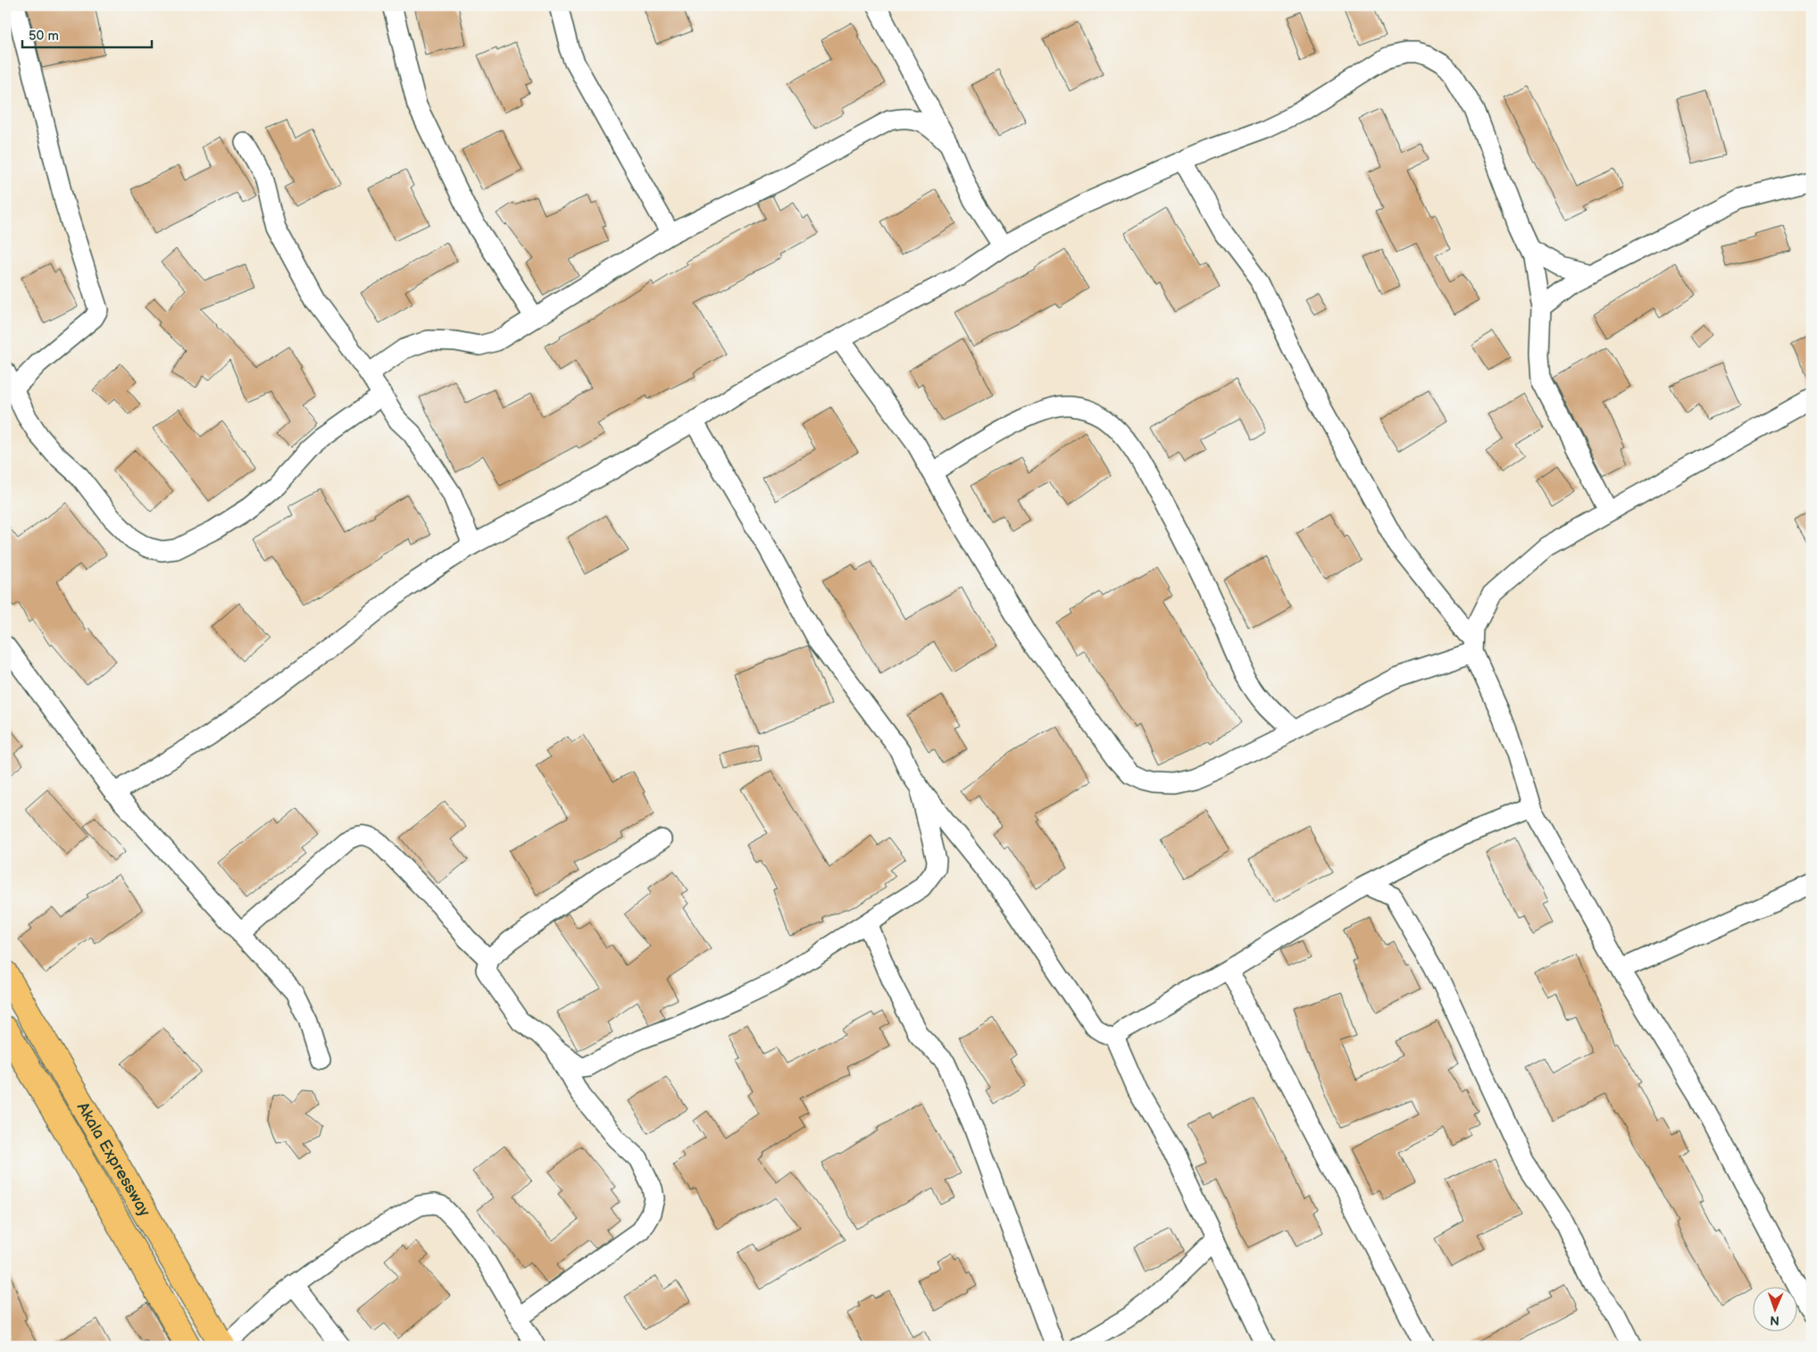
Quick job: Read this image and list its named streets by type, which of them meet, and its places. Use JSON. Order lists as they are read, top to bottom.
{
  "streets": {
    "main road": ["Akala Expressway"]
  },
  "scale_bar": "50 m",
  "north": "bottom"
}
